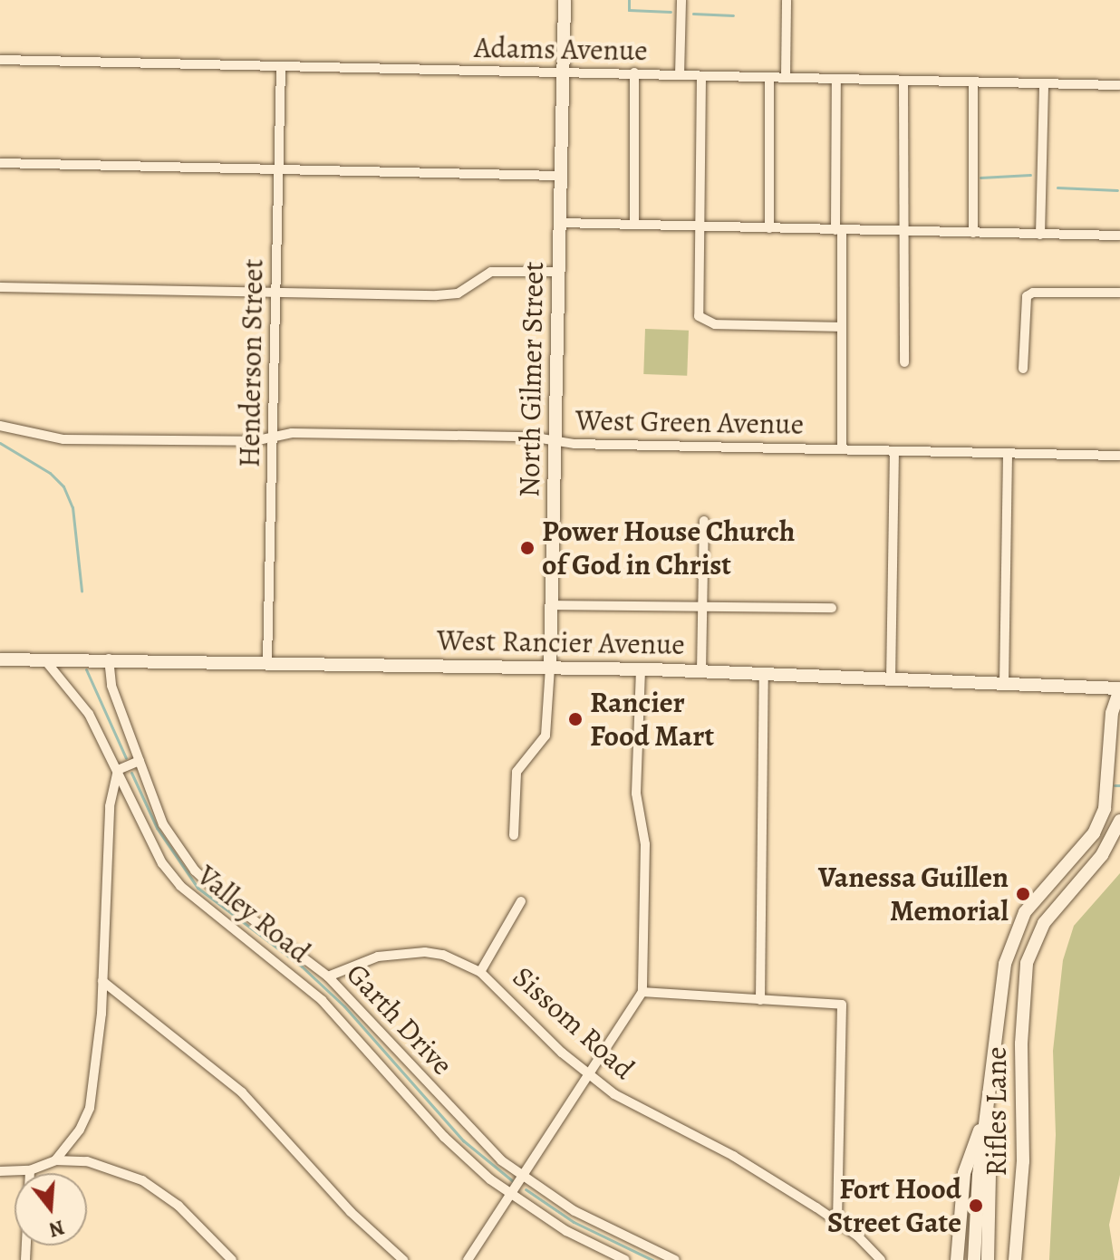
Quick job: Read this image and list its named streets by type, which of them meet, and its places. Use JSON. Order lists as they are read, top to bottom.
{
  "streets": {
    "street": [
      "Adams Avenue",
      "Henderson Street",
      "North Gilmer Street",
      "West Green Avenue",
      "West Rancier Avenue",
      "Valley Road",
      "Garth Drive",
      "Sissom Road",
      "Rifles Lane"
    ]
  },
  "crossings": [
    ["Adams Avenue", "Henderson Street"],
    ["Adams Avenue", "North Gilmer Street"],
    ["Henderson Street", "West Green Avenue"],
    ["Henderson Street", "West Rancier Avenue"],
    ["North Gilmer Street", "West Green Avenue"],
    ["North Gilmer Street", "West Rancier Avenue"],
    ["West Rancier Avenue", "Garth Drive"],
    ["West Rancier Avenue", "Rifles Lane"],
    ["Garth Drive", "Sissom Road"]
  ],
  "places": [
    "Power House Church of God in Christ",
    "Rancier Food Mart",
    "Vanessa Guillen Memorial",
    "Fort Hood Street Gate"
  ],
  "north": "bottom"
}
